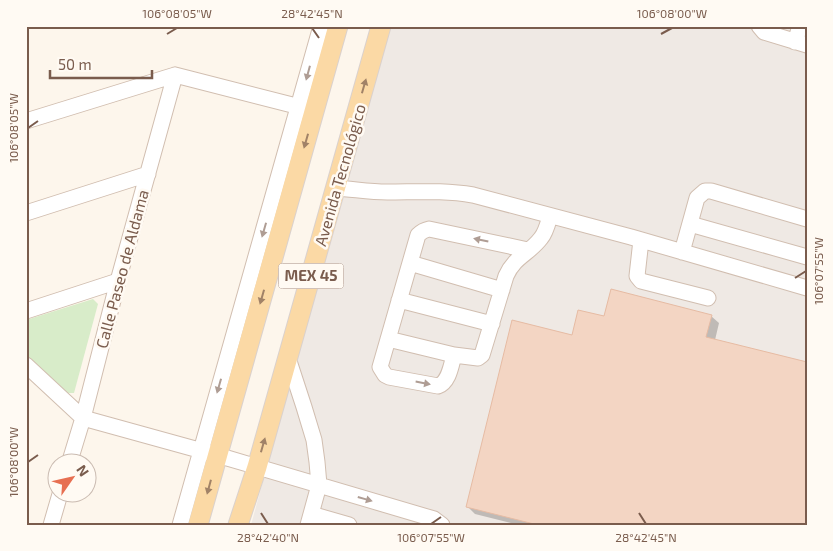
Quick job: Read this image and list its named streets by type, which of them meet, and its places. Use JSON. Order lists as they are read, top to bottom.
{
  "streets": {
    "main road": ["Avenida Tecnológico", "MEX 45"],
    "street": ["Calle Paseo de Aldama"]
  },
  "scale_bar": "50 m",
  "north": "top right",
  "coordinates": [
    "106°08'05\"W",
    "28°42'45\"N",
    "106°08'00\"W",
    "106°07'55\"W",
    "28°42'40\"N"
  ]
}
